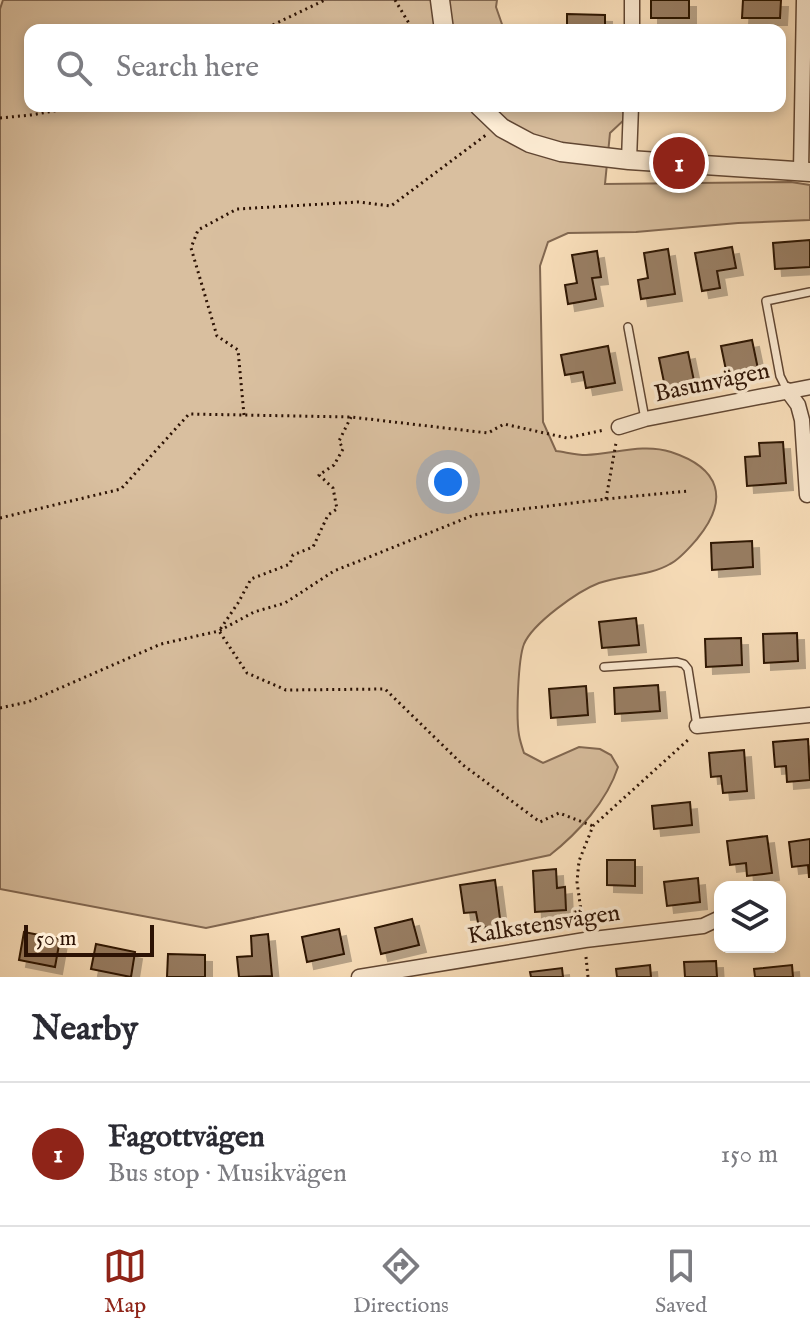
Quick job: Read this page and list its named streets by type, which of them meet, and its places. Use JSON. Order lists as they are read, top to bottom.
{
  "streets": {
    "street": ["Basunvägen", "Kalkstensvägen"]
  },
  "scale_bar": "50 m",
  "page": {
    "search": "Search here",
    "pins": "1",
    "scale": "50 m",
    "heading": "Nearby",
    "list": [
      {
        "mark": "1",
        "name": "Fagottvägen",
        "note": "Bus stop · Musikvägen",
        "value": "150 m"
      }
    ],
    "nav": ["Map", "Directions", "Saved"]
  }
}
